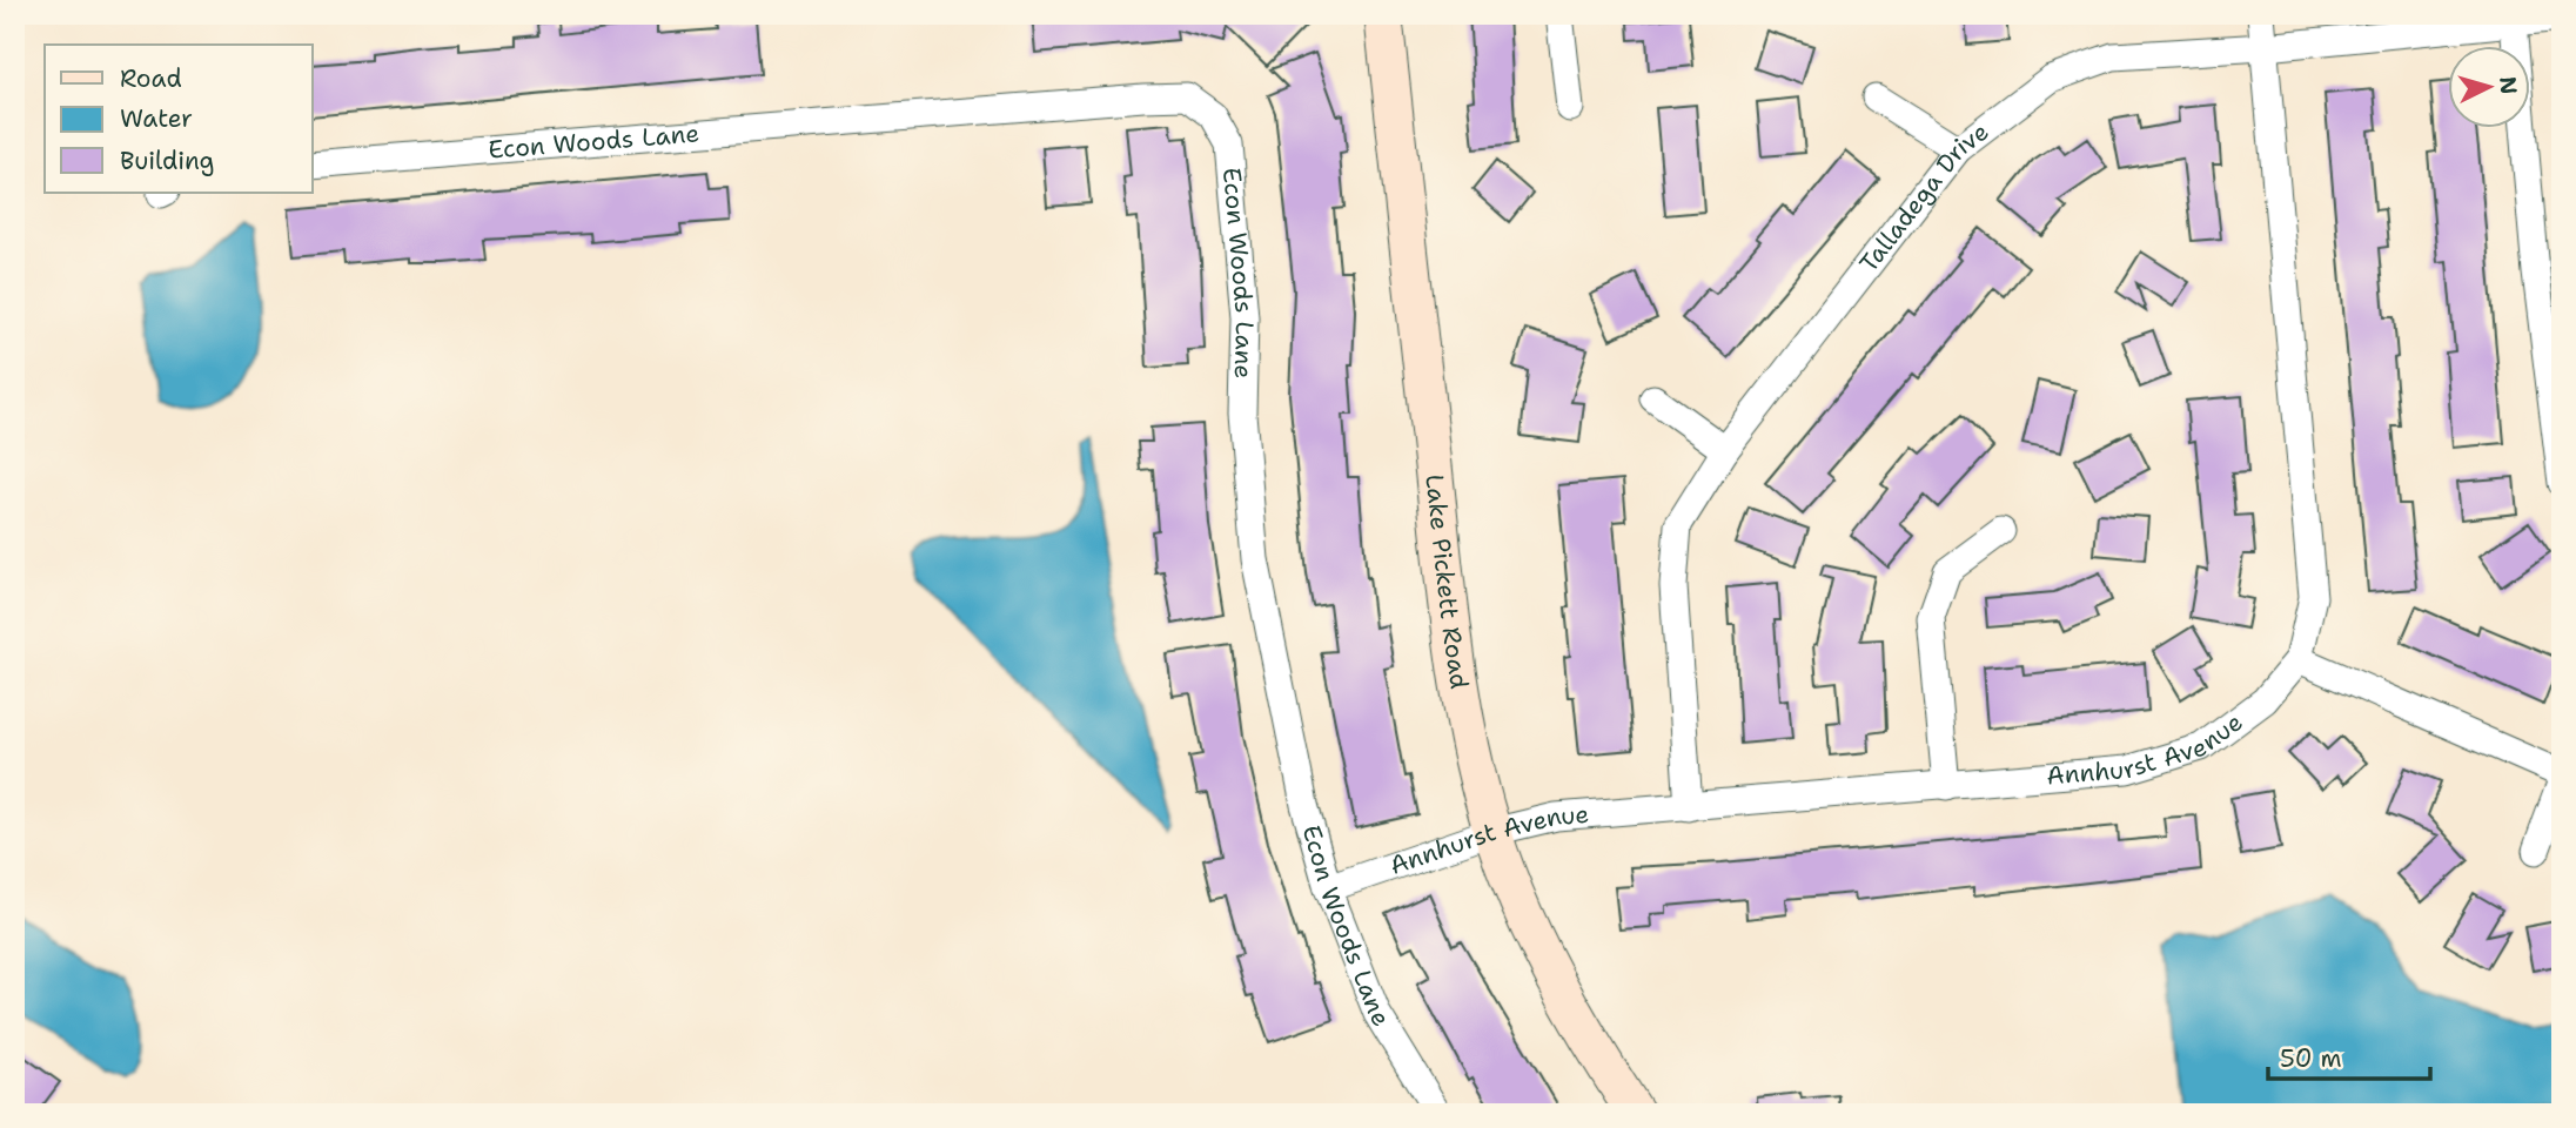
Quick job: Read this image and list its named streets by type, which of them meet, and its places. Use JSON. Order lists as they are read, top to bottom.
{
  "streets": {
    "main road": ["Lake Pickett Road"],
    "street": ["Econ Woods Lane", "Talladega Drive", "Annhurst Avenue"]
  },
  "crossings": [
    ["Econ Woods Lane", "Annhurst Avenue"],
    ["Talladega Drive", "Annhurst Avenue"],
    ["Lake Pickett Road", "Annhurst Avenue"]
  ],
  "legend": ["Road", "Water", "Building"],
  "scale_bar": "50 m",
  "north": "right"
}
